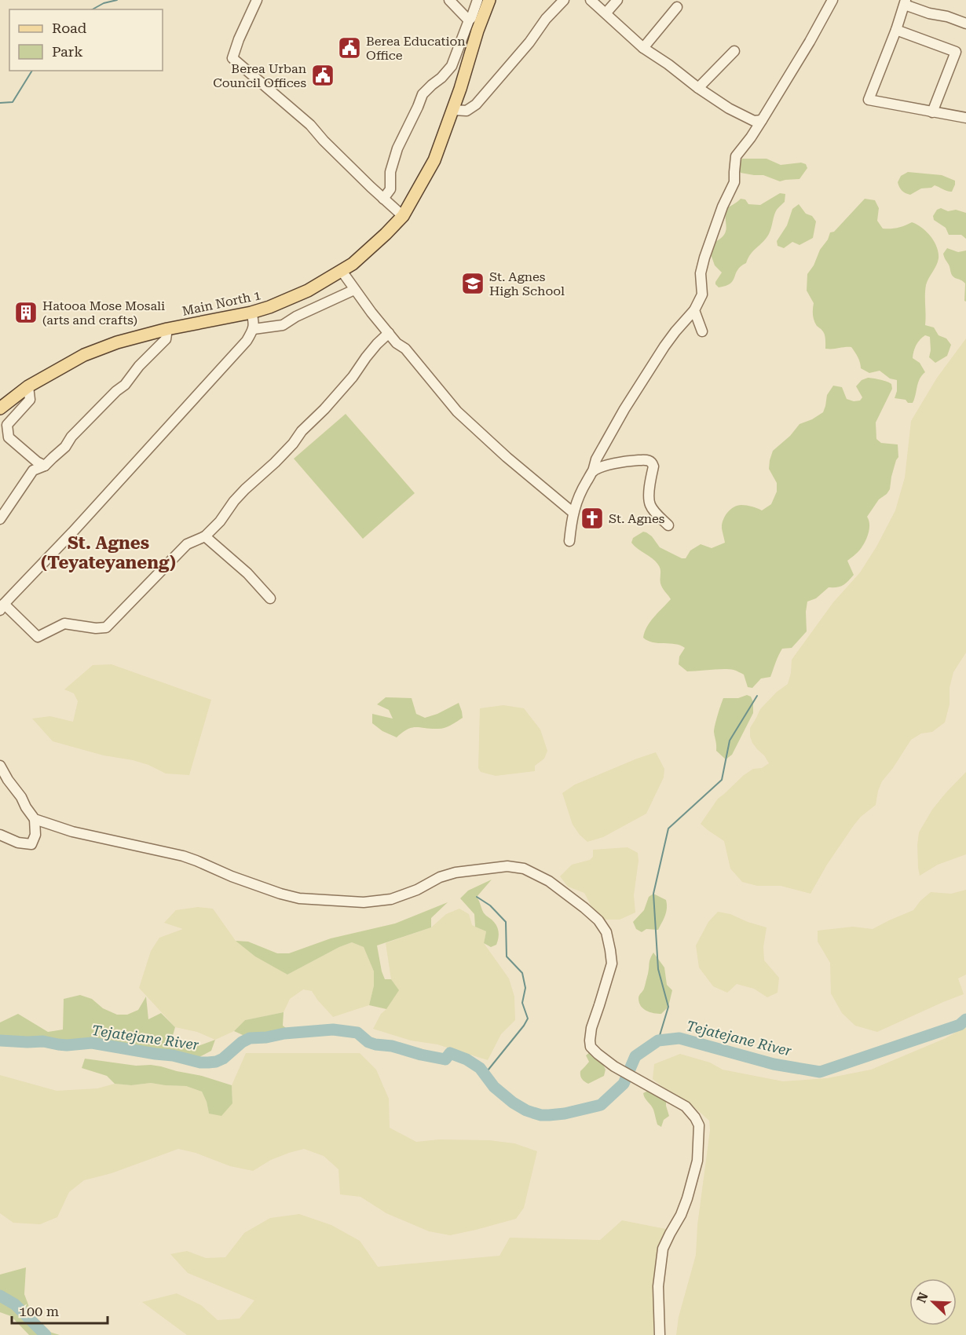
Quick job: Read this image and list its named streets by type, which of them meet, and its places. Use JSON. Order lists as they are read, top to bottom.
{
  "streets": {
    "main road": ["Main North 1"]
  },
  "districts": ["St. Agnes (Teyateyaneng)"],
  "water": ["Tejatejane River"],
  "places": {
    "public building": ["Berea Education Office", "Berea Urban Council Offices"],
    "school or university": ["St. Agnes High School"],
    "building": ["Hatooa Mose Mosali (arts and crafts)"],
    "church": ["St. Agnes"]
  },
  "legend": ["Road", "Park"],
  "scale_bar": "100 m",
  "north": "top left"
}
